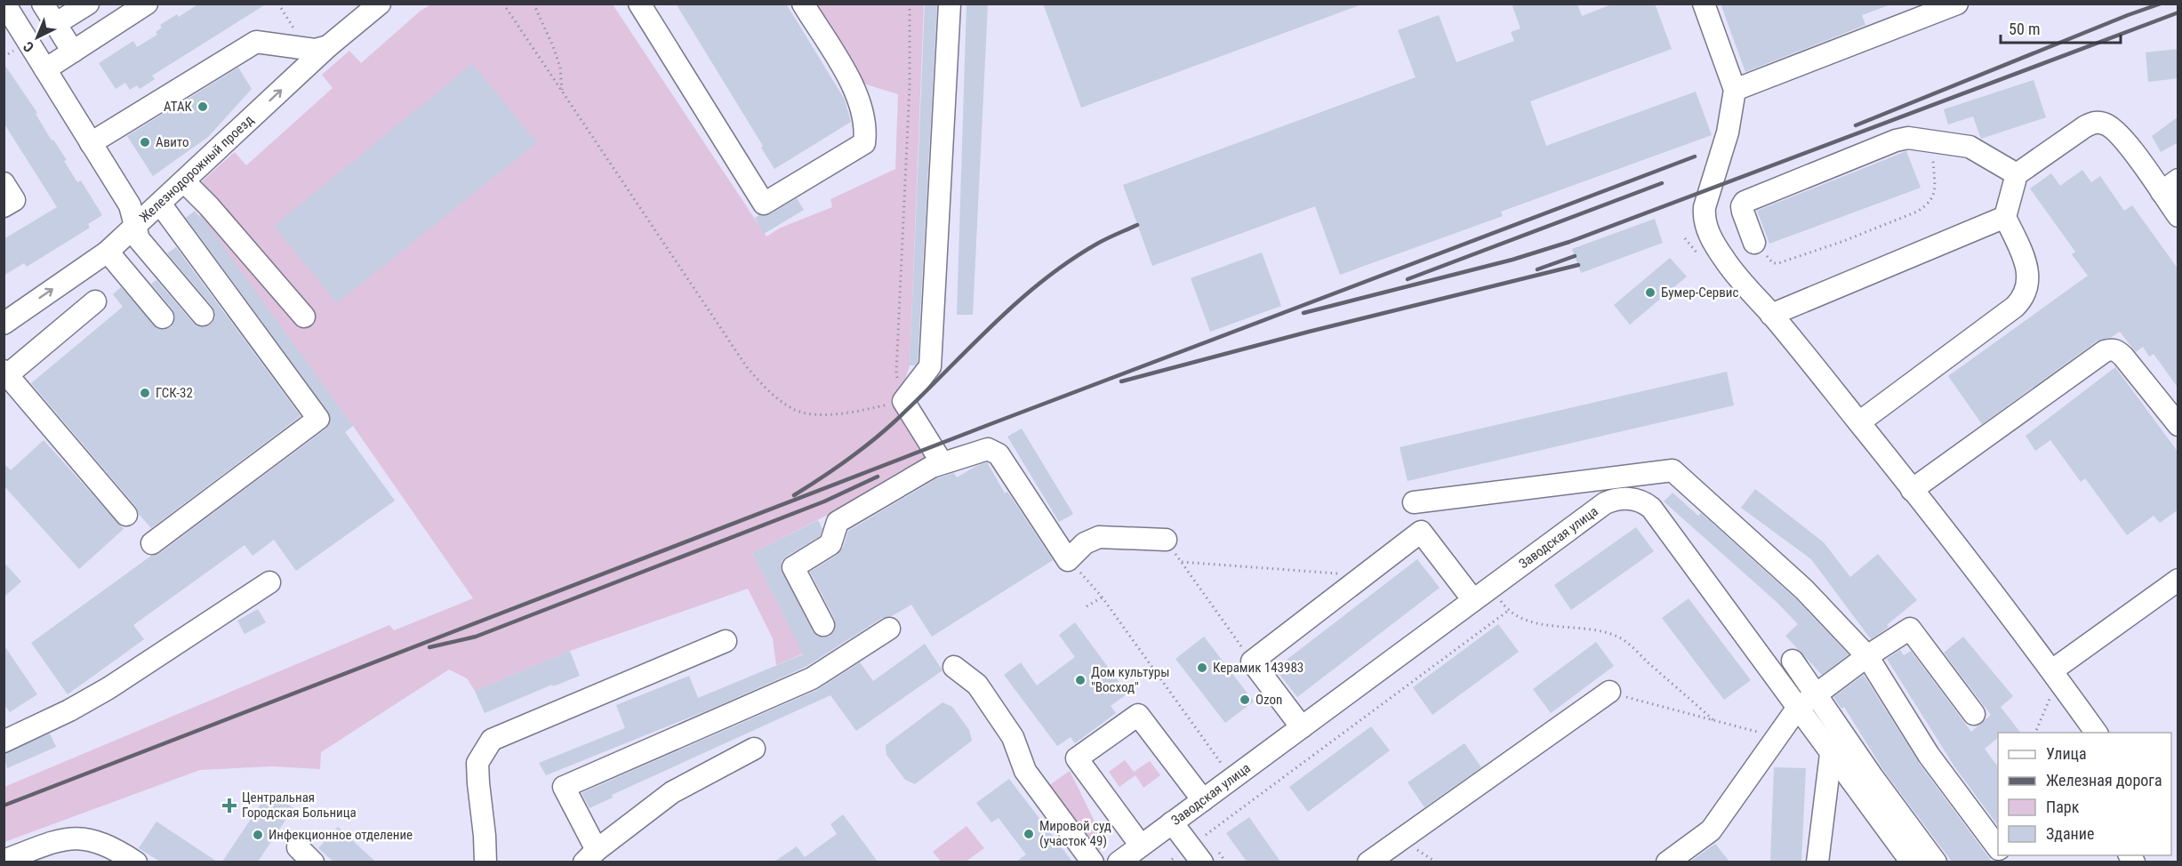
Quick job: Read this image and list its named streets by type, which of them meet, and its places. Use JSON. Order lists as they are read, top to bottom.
{
  "streets": {
    "street": ["Железнодорожный проезд", "Заводская улица"]
  },
  "places": {
    "other": [
      "АТАК",
      "Авито",
      "Бумер-Сервис",
      "ГСК-32",
      "Керамик 143983",
      "Дом культуры \"Восход\"",
      "Ozon",
      "Мировой суд (участок 49)",
      "Инфекционное отделение"
    ],
    "health": ["Центральная Городская Больница"]
  },
  "legend": [
    "Улица",
    "Железная дорога",
    "Парк",
    "Здание"
  ],
  "scale_bar": "50 m",
  "north": "bottom left"
}
